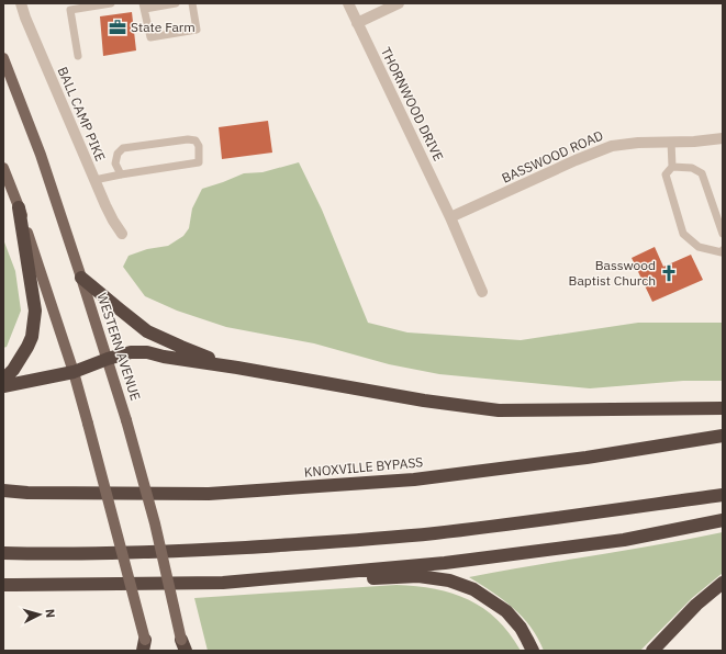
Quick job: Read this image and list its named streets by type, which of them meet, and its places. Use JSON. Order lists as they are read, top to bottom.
{
  "streets": {
    "highway": ["KNOXVILLE BYPASS"],
    "main road": ["WESTERN AVENUE"],
    "street": ["THORNWOOD DRIVE", "BALL CAMP PIKE", "BASSWOOD ROAD"]
  },
  "crossings": [
    ["THORNWOOD DRIVE", "BASSWOOD ROAD"]
  ],
  "places": {
    "office": ["State Farm"],
    "church": ["Basswood Baptist Church"]
  },
  "north": "right"
}
